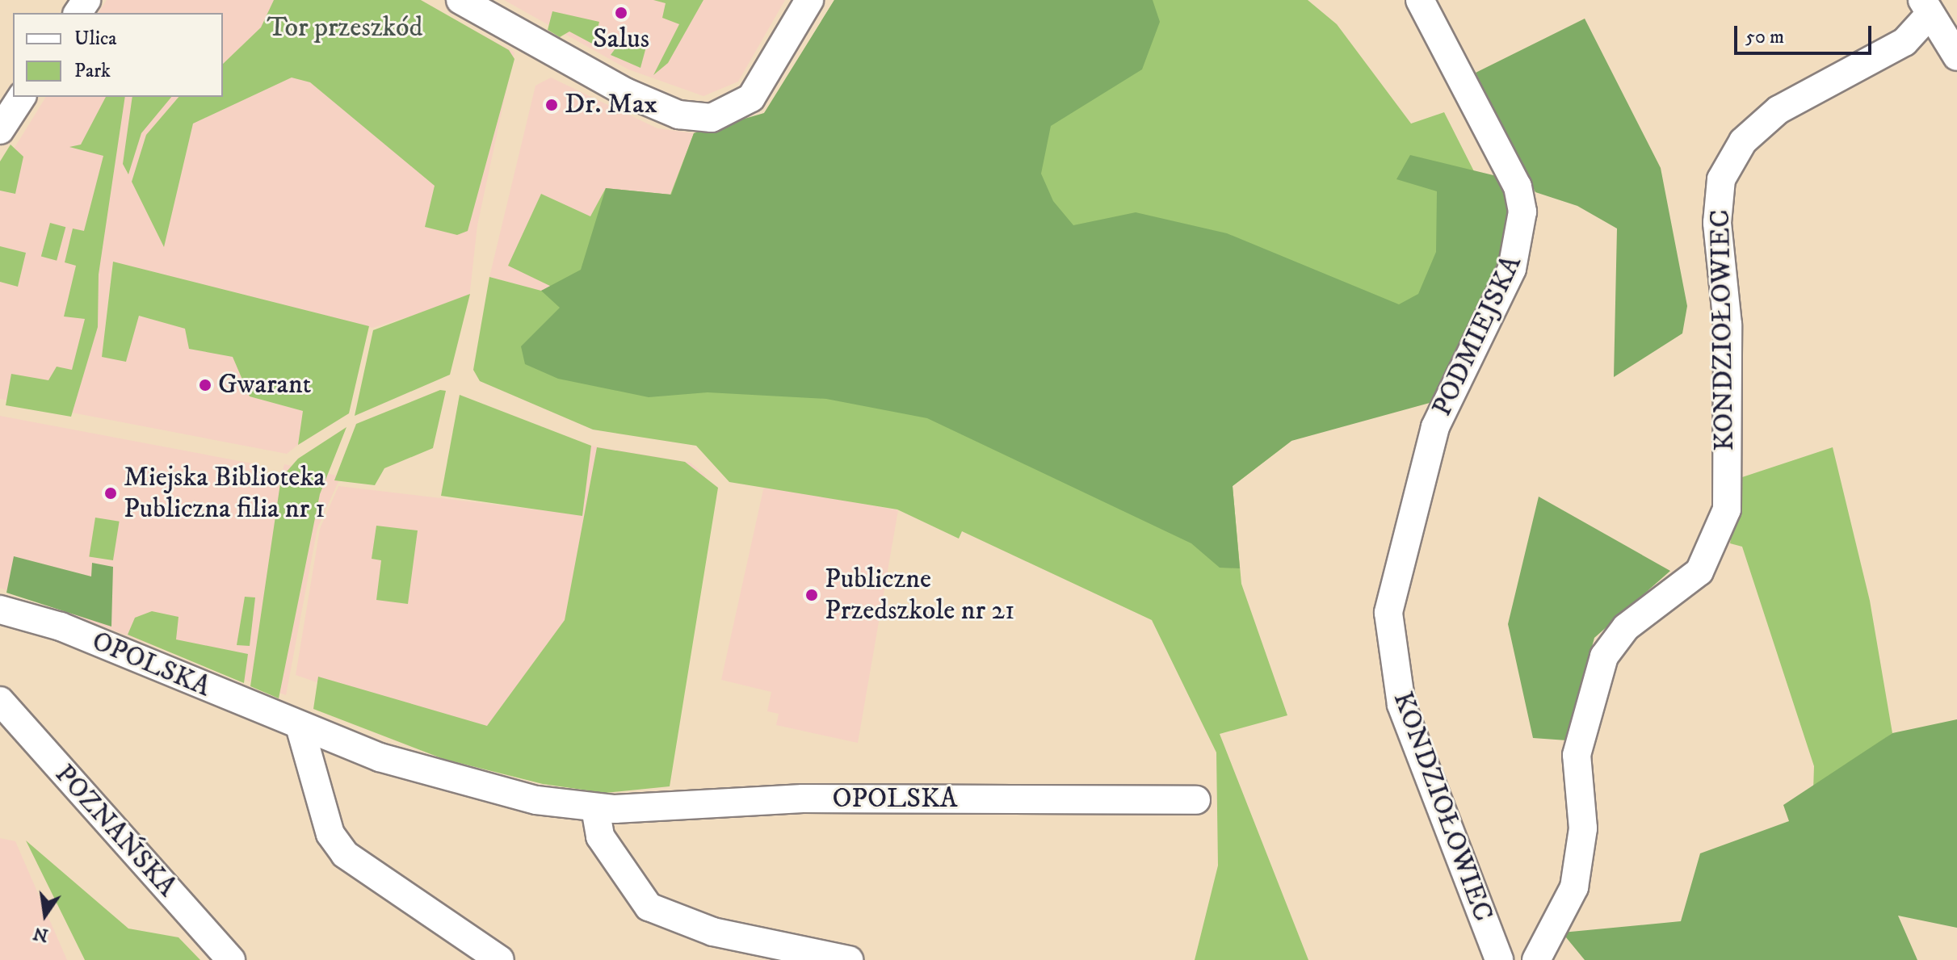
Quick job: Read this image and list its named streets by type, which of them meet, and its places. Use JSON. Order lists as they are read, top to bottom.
{
  "streets": {
    "street": [
      "KONDZIOŁOWIEC",
      "PODMIEJSKA",
      "OPOLSKA",
      "POZNAŃSKA"
    ]
  },
  "crossings": [
    ["KONDZIOŁOWIEC", "PODMIEJSKA"]
  ],
  "parks": ["Tor przeszkód"],
  "places": [
    "Salus",
    "Dr. Max",
    "Gwarant",
    "Miejska Biblioteka Publiczna filia nr 1",
    "Publiczne Przedszkole nr 21"
  ],
  "legend": ["Ulica", "Park"],
  "scale_bar": "50 m",
  "north": "bottom"
}
